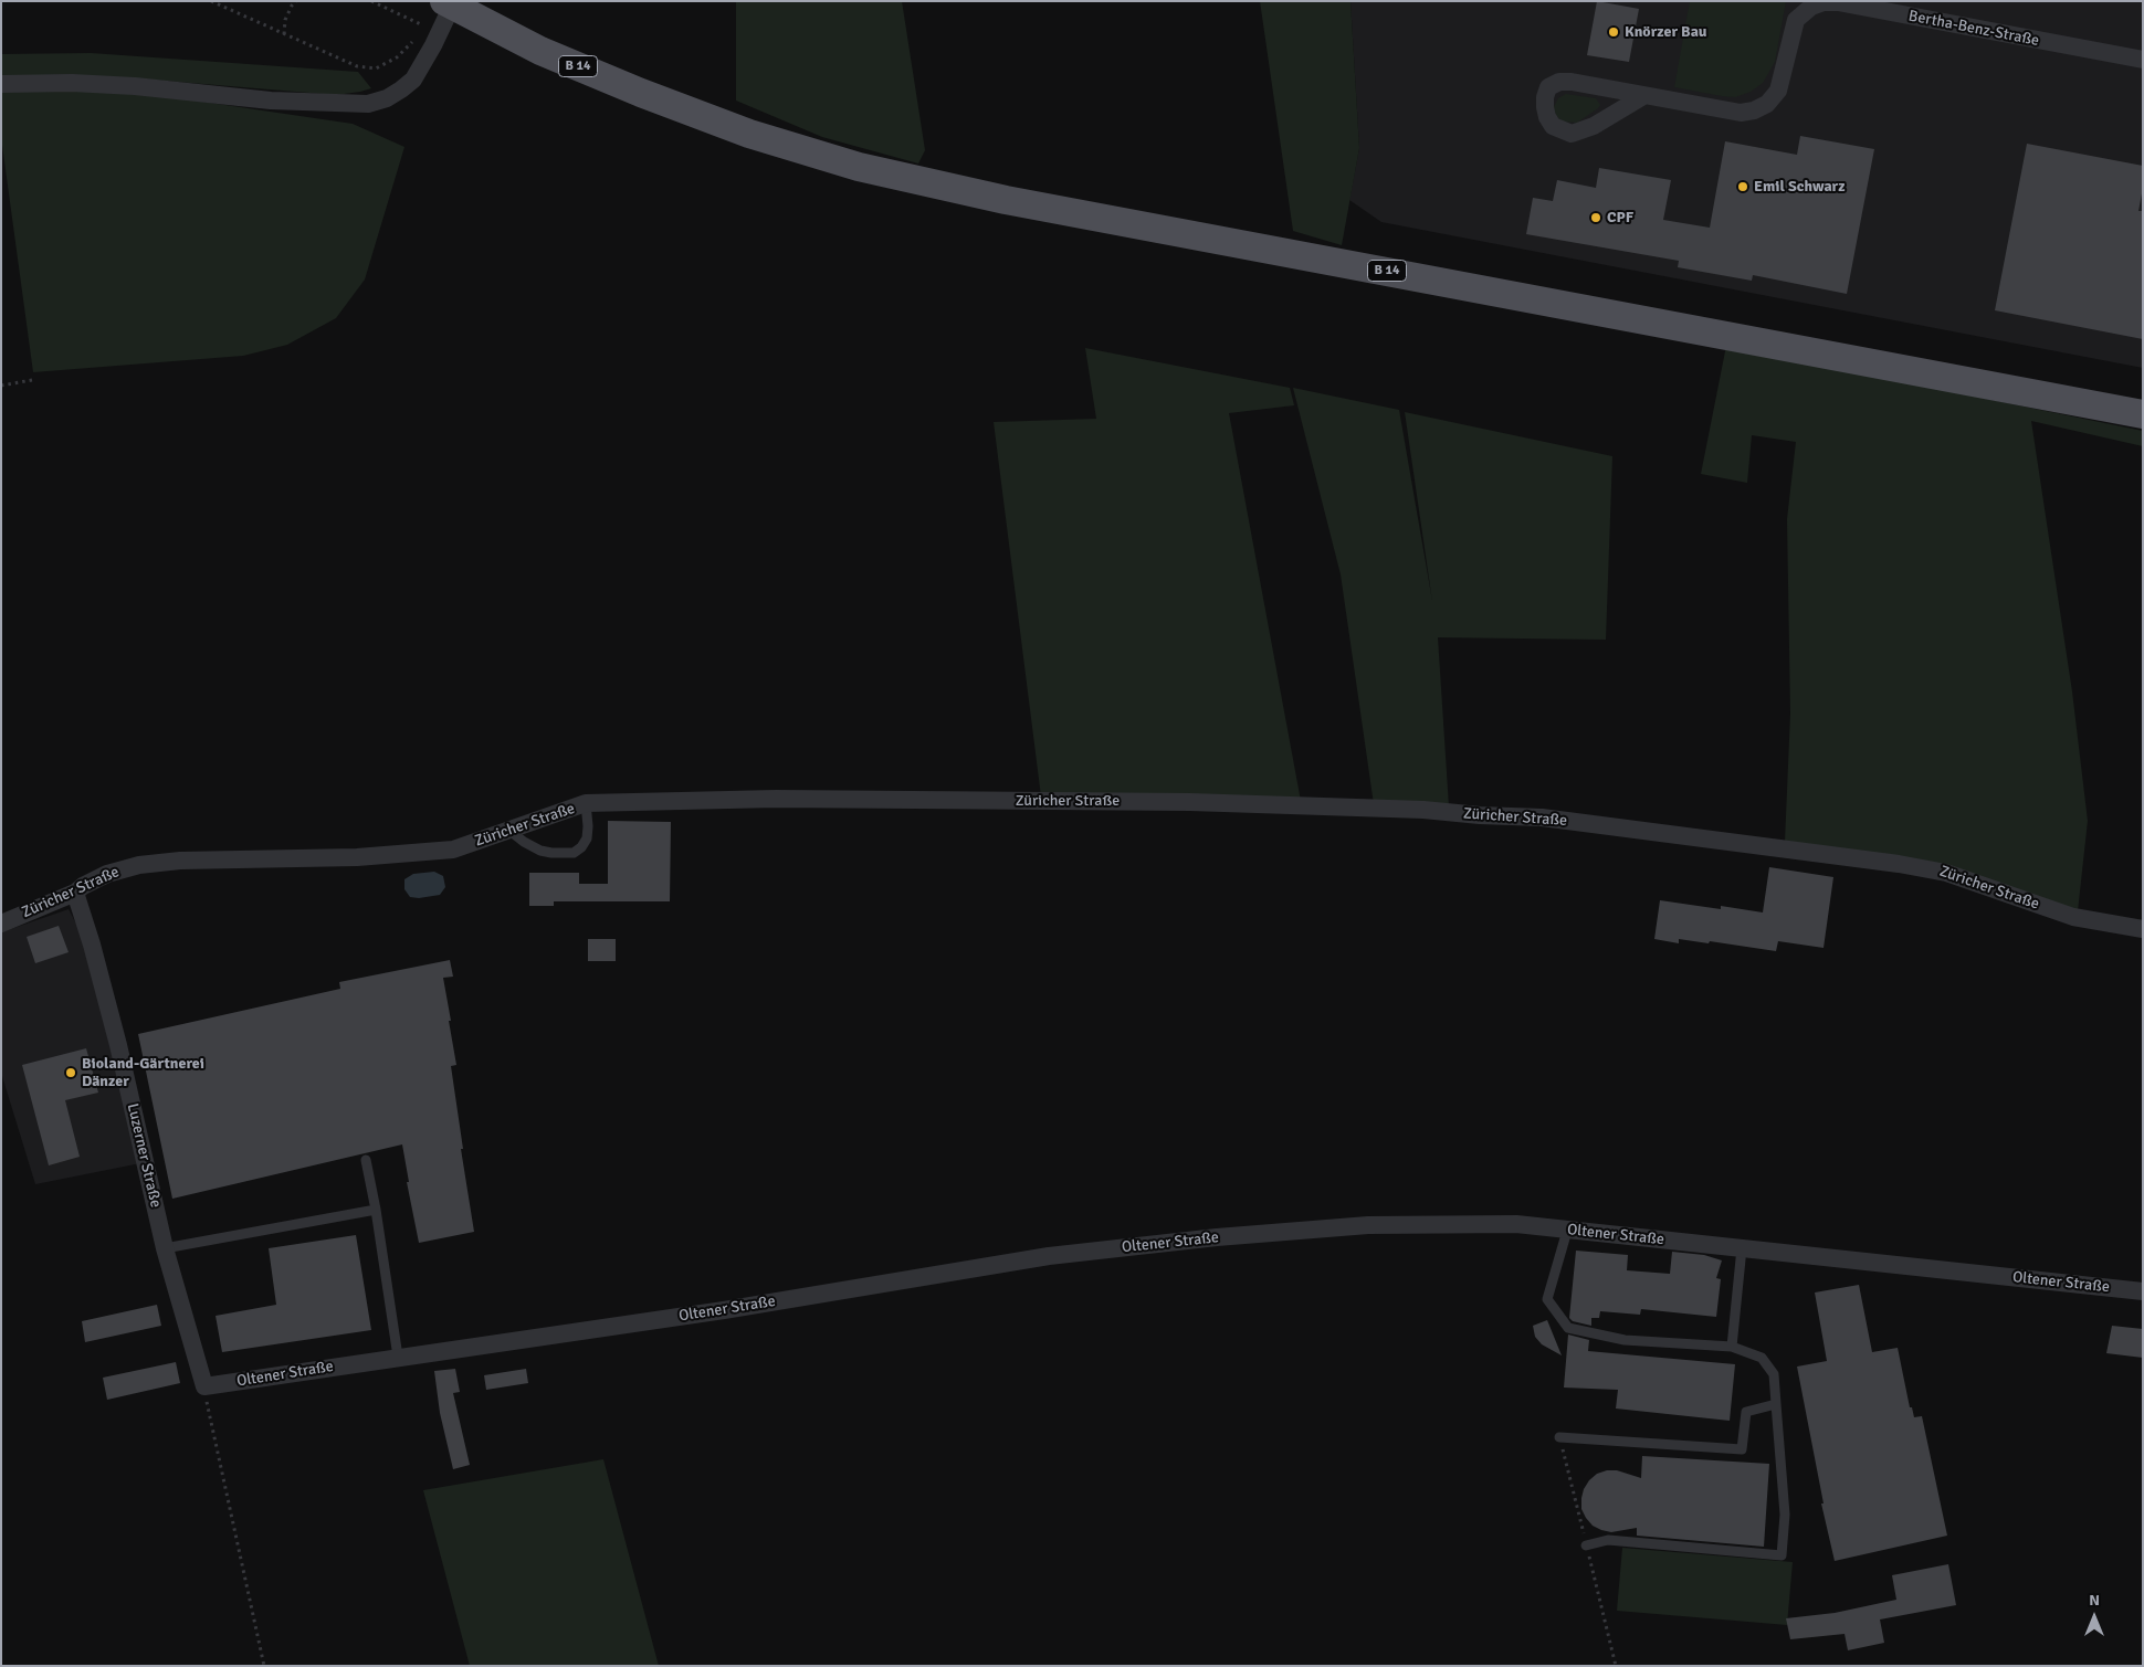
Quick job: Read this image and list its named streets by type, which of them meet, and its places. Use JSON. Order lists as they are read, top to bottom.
{
  "streets": {
    "main road": ["B 14"],
    "street": [
      "Bertha-Benz-Straße",
      "Züricher Straße",
      "Luzerner Straße",
      "Oltener Straße"
    ]
  },
  "crossings": [
    ["Züricher Straße", "Luzerner Straße"],
    ["Luzerner Straße", "Oltener Straße"]
  ],
  "places": [
    "Knörzer Bau",
    "Emil Schwarz",
    "CPF",
    "Bioland-Gärtnerei Dänzer"
  ],
  "north": "top"
}
